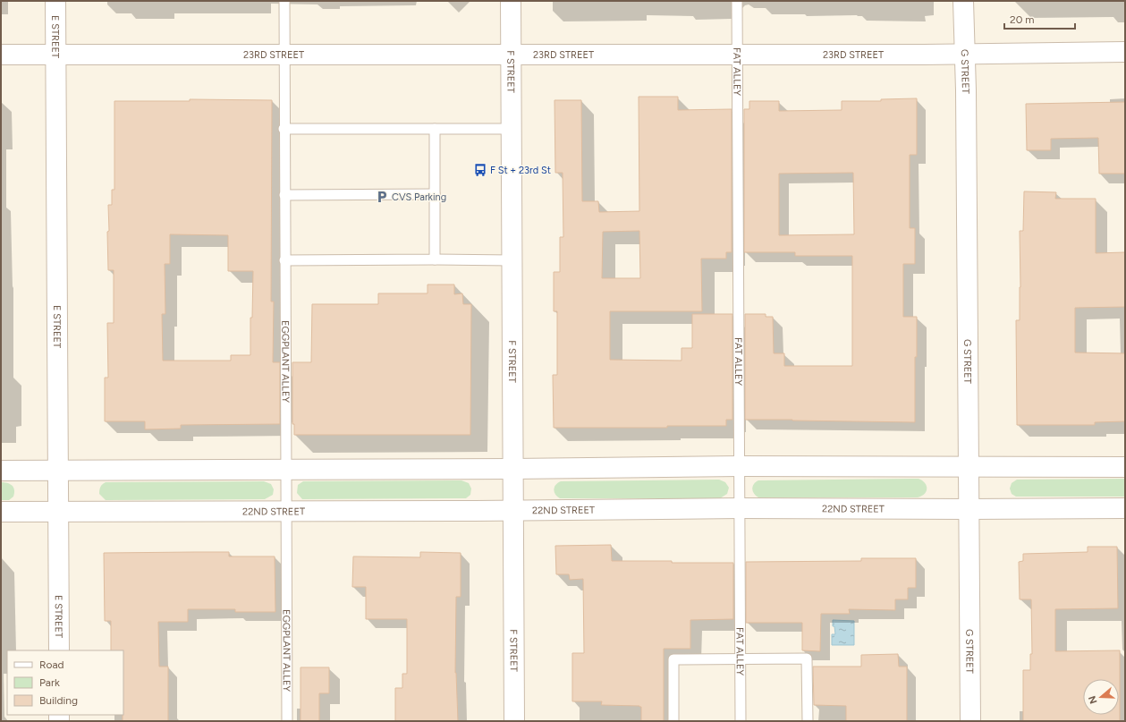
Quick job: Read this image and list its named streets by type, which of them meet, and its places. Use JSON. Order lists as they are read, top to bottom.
{
  "streets": {
    "street": [
      "E STREET",
      "23RD STREET",
      "G STREET",
      "F STREET",
      "22ND STREET"
    ],
    "lane": ["FAT ALLEY", "EGGPLANT ALLEY"]
  },
  "crossings": [
    ["E STREET", "23RD STREET"],
    ["E STREET", "22ND STREET"],
    ["23RD STREET", "G STREET"],
    ["23RD STREET", "F STREET"],
    ["23RD STREET", "FAT ALLEY"],
    ["23RD STREET", "EGGPLANT ALLEY"],
    ["G STREET", "22ND STREET"],
    ["F STREET", "22ND STREET"],
    ["FAT ALLEY", "22ND STREET"],
    ["EGGPLANT ALLEY", "22ND STREET"]
  ],
  "places": {
    "bus stop": ["F St + 23rd St"],
    "parking": ["CVS Parking"]
  },
  "legend": ["Road", "Park", "Building"],
  "scale_bar": "20 m",
  "north": "left"
}
